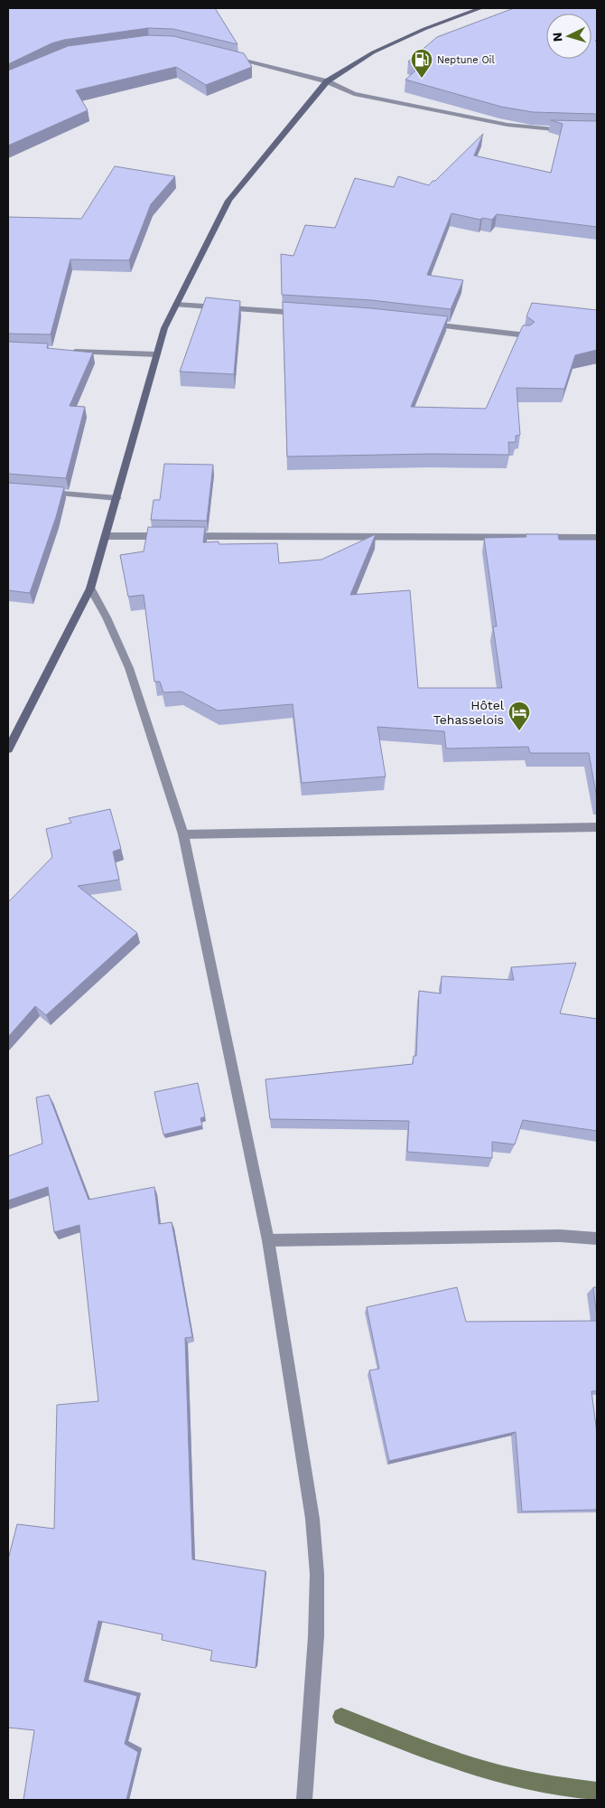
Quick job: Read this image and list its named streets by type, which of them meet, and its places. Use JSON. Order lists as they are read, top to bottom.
{
  "places": {
    "fuel station": ["Neptune Oil"],
    "hotel": ["Hôtel Tehasselois"]
  },
  "north": "left"
}
